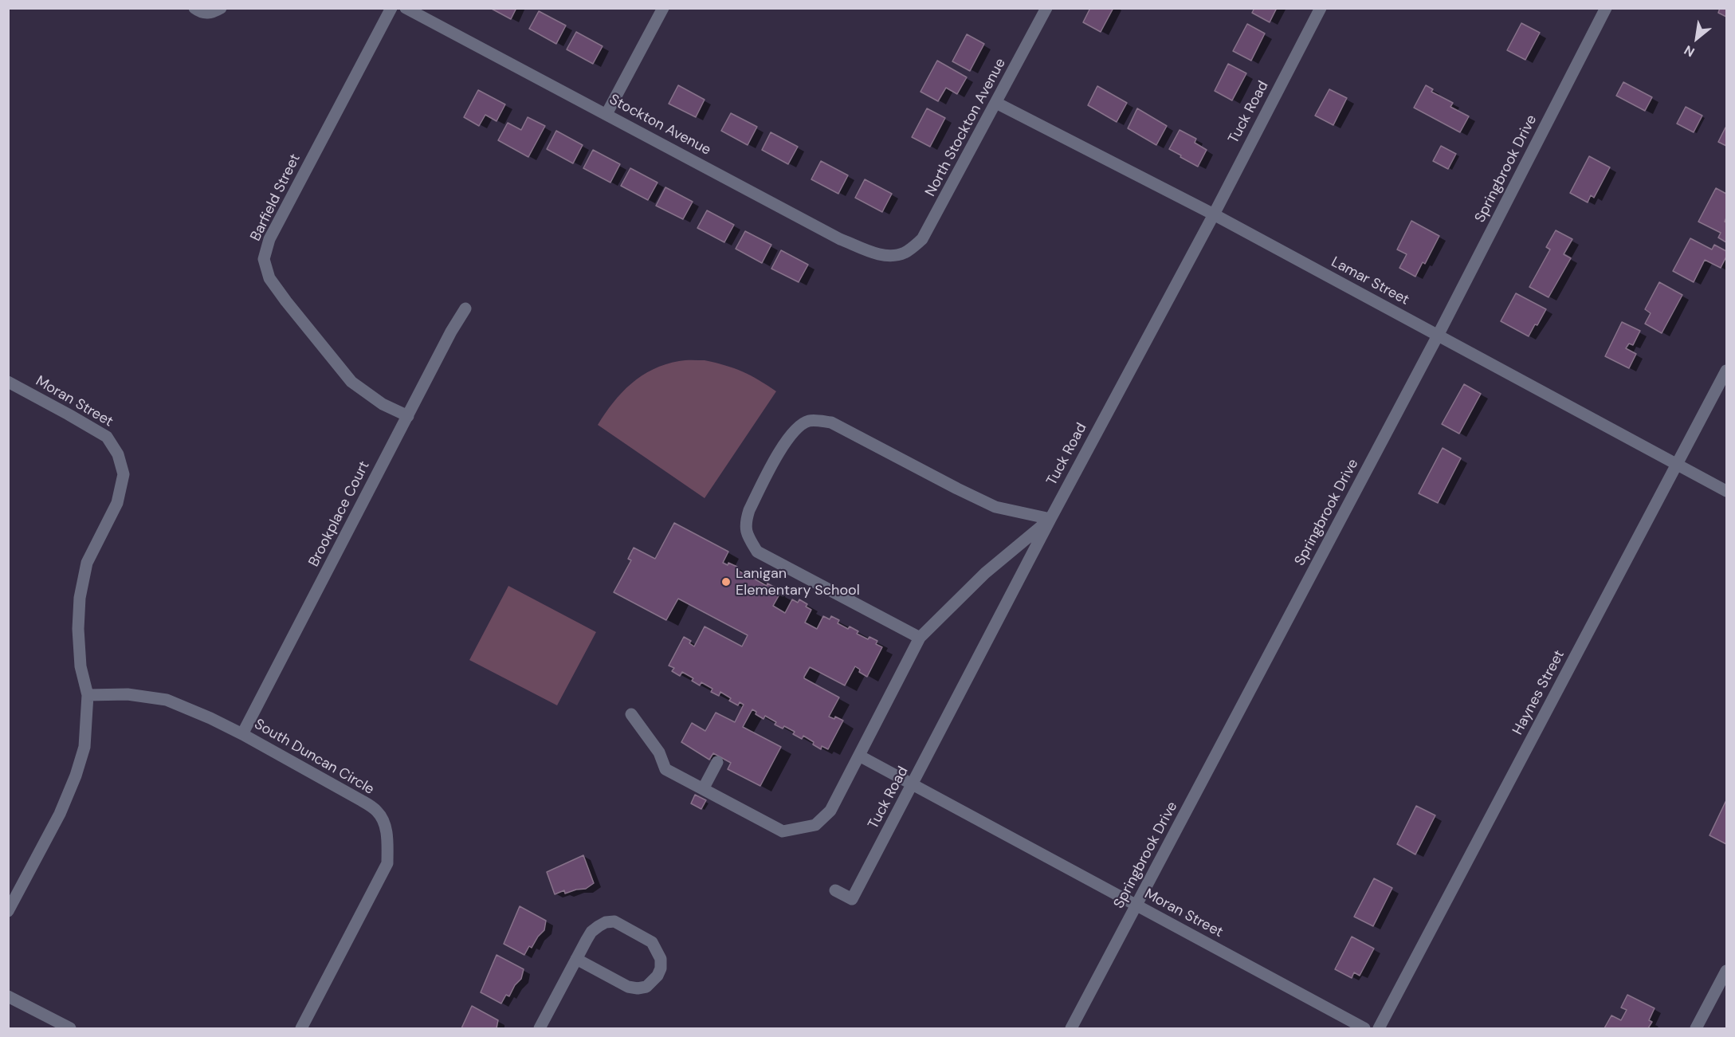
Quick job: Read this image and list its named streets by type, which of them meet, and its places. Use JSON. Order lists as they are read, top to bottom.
{
  "streets": {
    "street": [
      "Tuck Road",
      "Stockton Avenue",
      "North Stockton Avenue",
      "Springbrook Drive",
      "Barfield Street",
      "Lamar Street",
      "Moran Street",
      "Brookplace Court",
      "Haynes Street",
      "South Duncan Circle"
    ]
  },
  "crossings": [
    ["Tuck Road", "Lamar Street"],
    ["Tuck Road", "Moran Street"],
    ["Stockton Avenue", "North Stockton Avenue"],
    ["North Stockton Avenue", "Lamar Street"],
    ["Springbrook Drive", "Lamar Street"],
    ["Springbrook Drive", "Moran Street"],
    ["Barfield Street", "Brookplace Court"],
    ["Lamar Street", "Haynes Street"],
    ["Moran Street", "South Duncan Circle"],
    ["Brookplace Court", "South Duncan Circle"]
  ],
  "places": ["Lanigan Elementary School"],
  "north": "bottom left"
}
